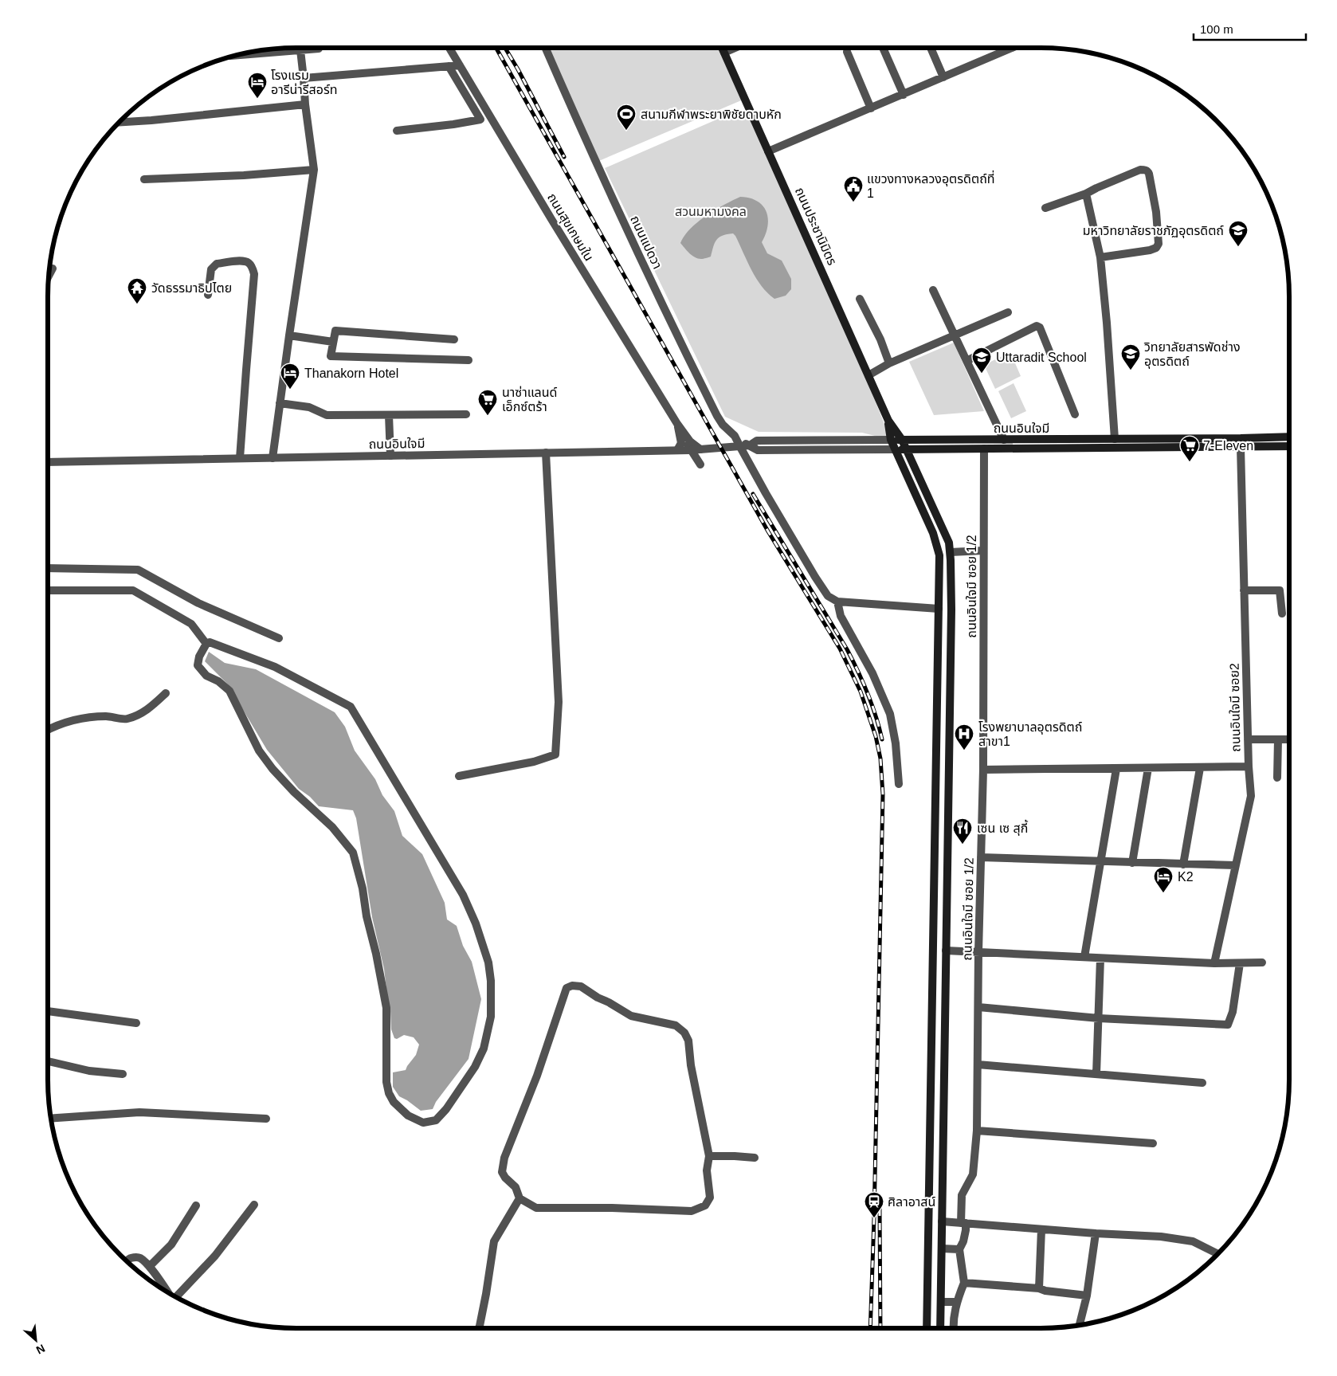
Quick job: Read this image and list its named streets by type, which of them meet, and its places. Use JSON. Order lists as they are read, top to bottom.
{
  "streets": {
    "main road": ["ถนนประชานิมิตร", "ถนนอินใจมี"],
    "street": [
      "ถนนสุขเกษมใน",
      "ถนนแปดวา",
      "ถนนอินใจมี ซอย 1/2",
      "ถนนอินใจมี ซอย2"
    ]
  },
  "crossings": [
    ["ถนนประชานิมิตร", "ถนนอินใจมี"],
    ["ถนนสุขเกษมใน", "ถนนอินใจมี"],
    ["ถนนแปดวา", "ถนนอินใจมี"],
    ["ถนนอินใจมี", "ถนนอินใจมี ซอย 1/2"],
    ["ถนนอินใจมี", "ถนนอินใจมี ซอย2"]
  ],
  "parks": ["สวนมหามงคล"],
  "places": {
    "hotel": ["โรงแรม อารีน่ารีสอร์ท", "Thanakorn Hotel", "K2"],
    "sports": ["สนามกีฬาพระยาพิชัยดาบหัก"],
    "public building": ["แขวงทางหลวงอุตรดิตถ์ที่ 1"],
    "school or university": ["มหาวิทยาลัยราชภัฏอุตรดิตถ์", "วิทยาลัยสารพัดช่าง อุตรดิตถ์", "Uttaradit School"],
    "temple": ["วัดธรรมาธิปไตย"],
    "supermarket": ["นาซ่าแลนด์ เอ็กซ์ตร้า", "7-Eleven"],
    "hospital": ["โรงพยาบาลอุตรดิตถ์ สาขา1"],
    "restaurant": ["เซน เซ สุกี้"],
    "station": ["ศิลาอาสน์"]
  },
  "scale_bar": "100 m",
  "north": "bottom right"
}
